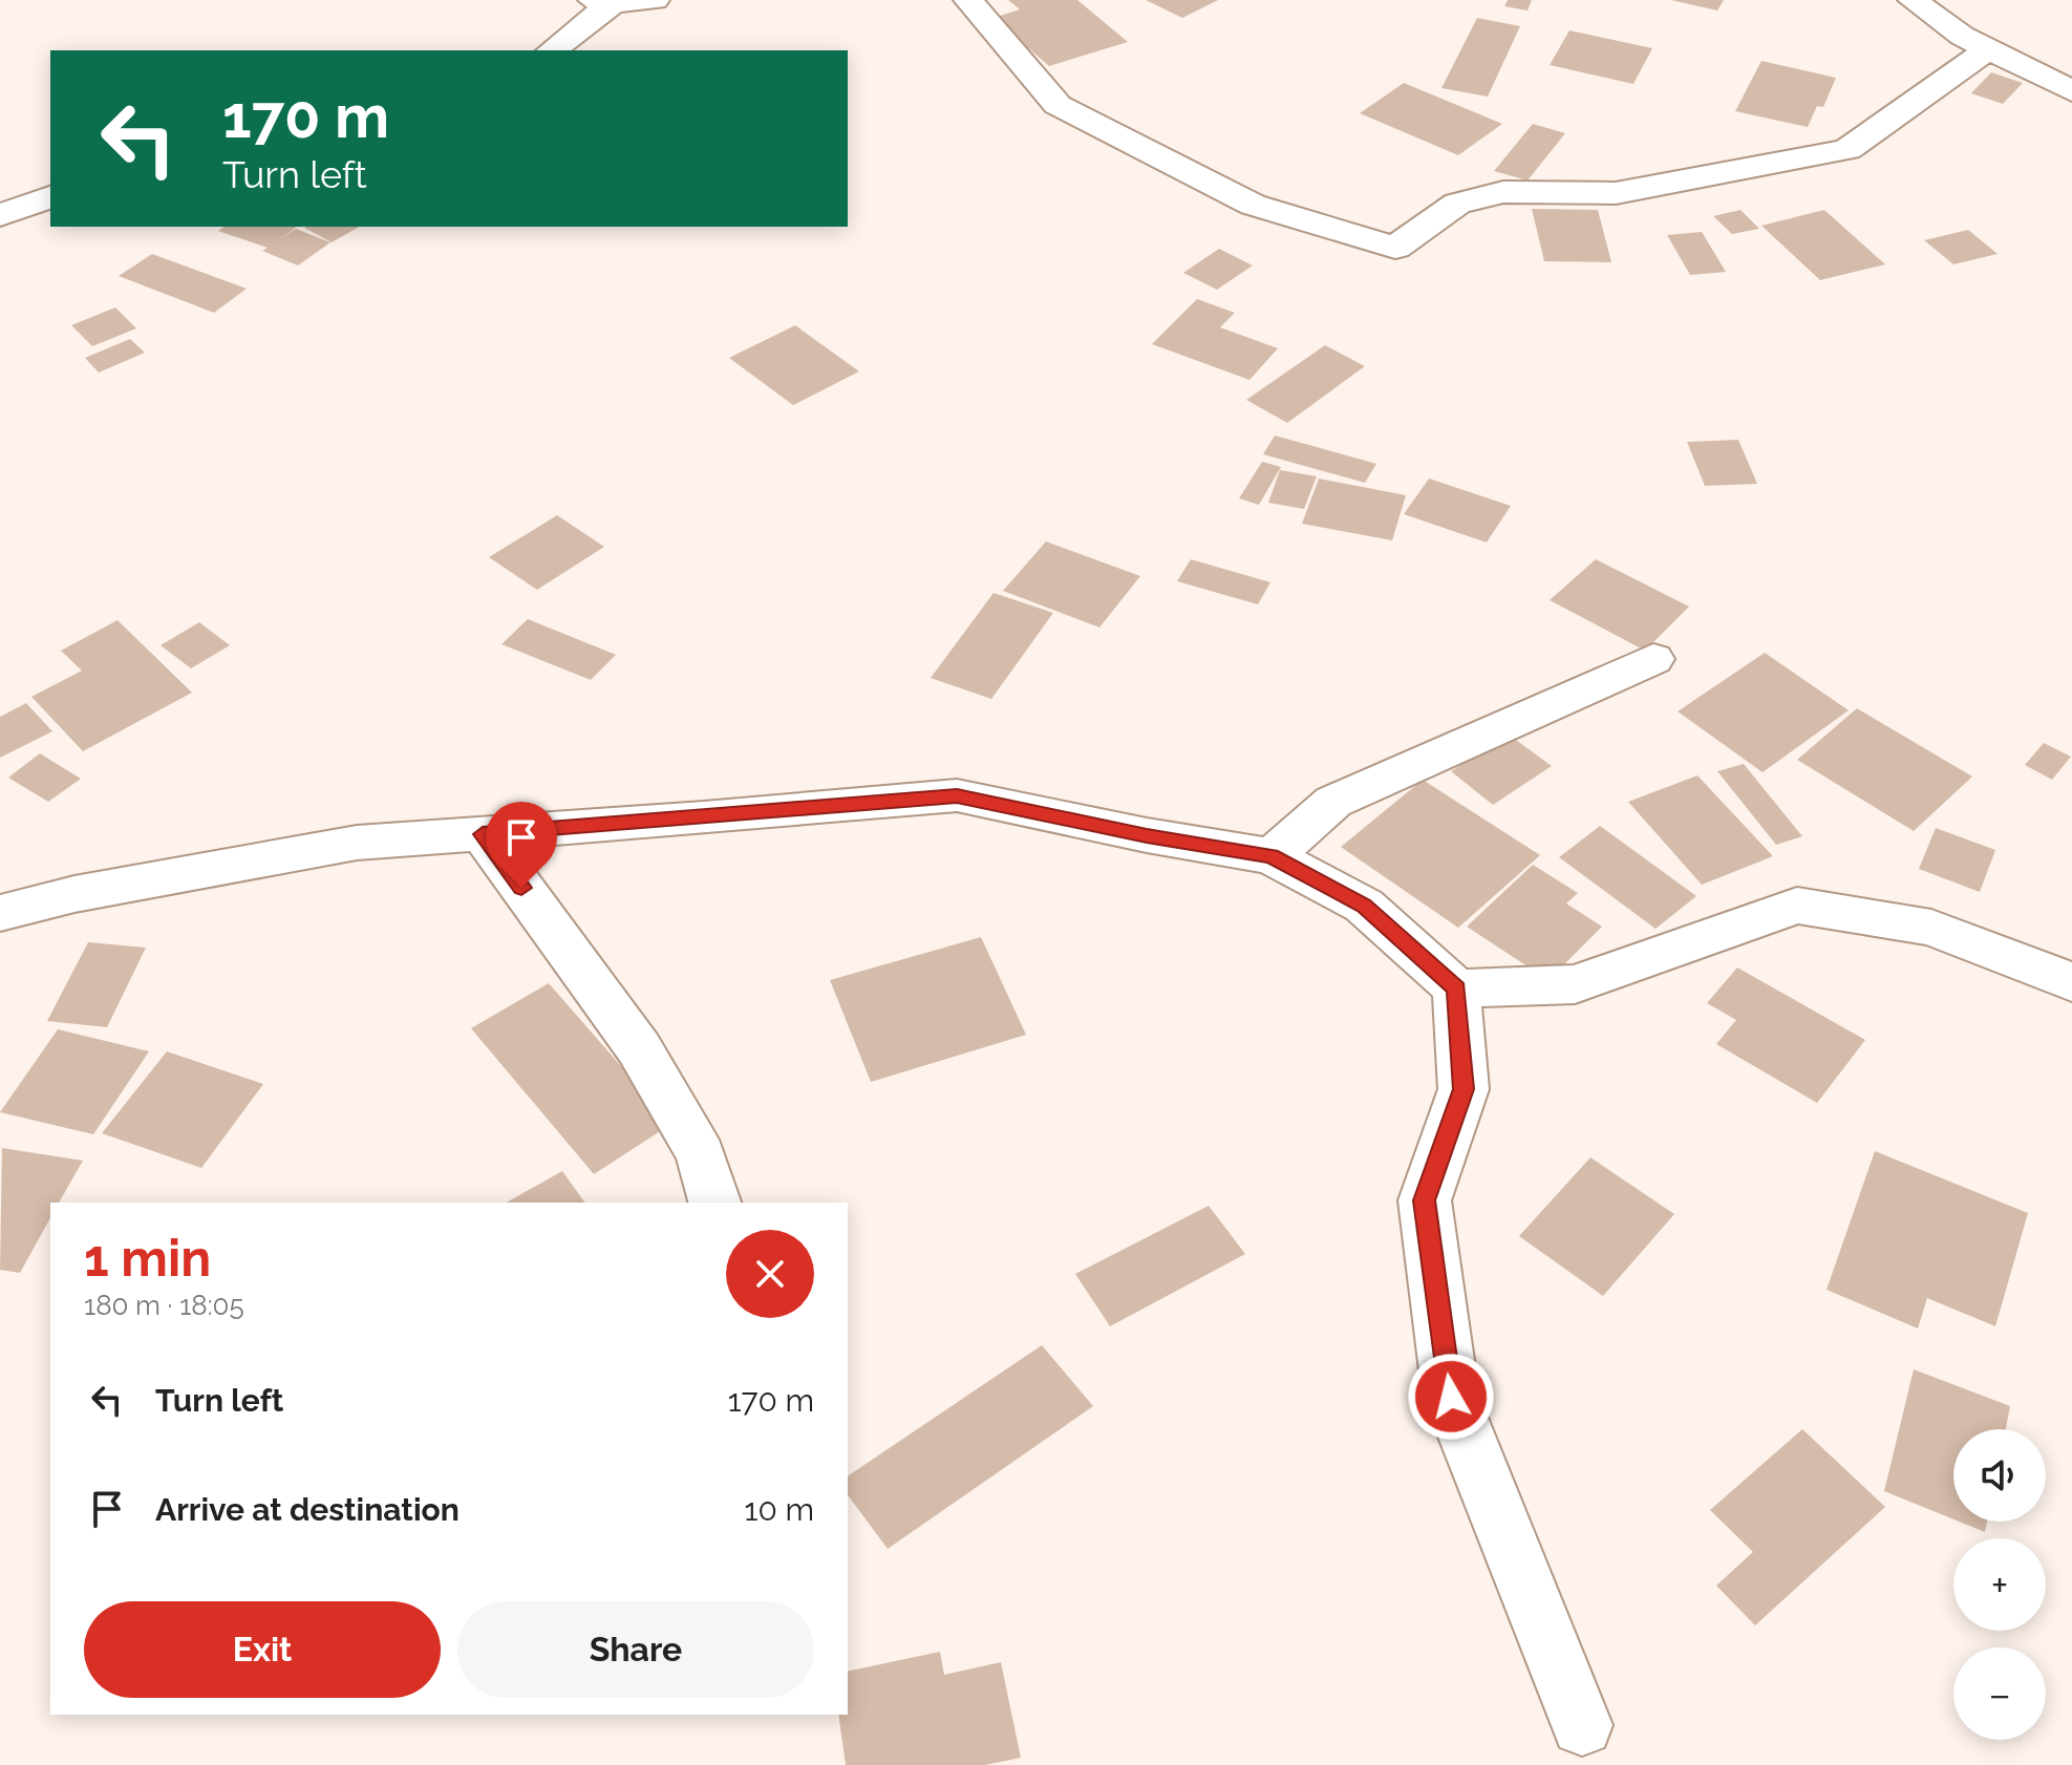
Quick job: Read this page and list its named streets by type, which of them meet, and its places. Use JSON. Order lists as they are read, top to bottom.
{
  "page": {
    "turn": ["170 m", "Turn left"],
    "heading": ["1 min", "180 m · 18:05"],
    "list": [
      {
        "name": "Turn left",
        "value": "170 m"
      },
      {
        "name": "Arrive at destination",
        "value": "10 m"
      }
    ],
    "map_buttons": ["+", "−"],
    "buttons": ["Exit", "Share"]
  }
}
